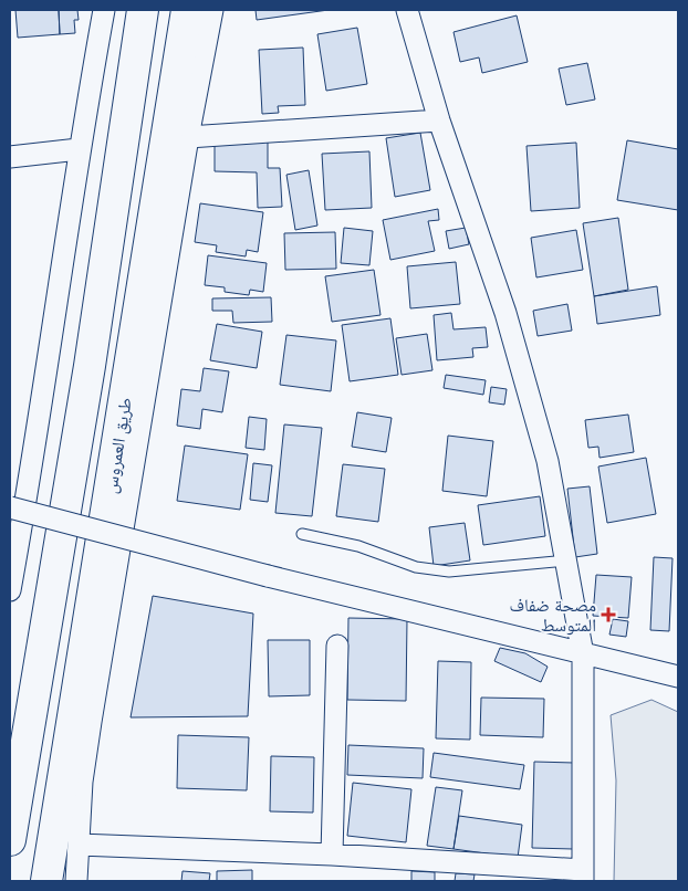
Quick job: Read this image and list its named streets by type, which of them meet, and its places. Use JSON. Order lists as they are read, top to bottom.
{
  "streets": {
    "main road": ["طريق العمروس"]
  },
  "places": {
    "health": ["مصحة ضفاف المتوسط"]
  }
}
